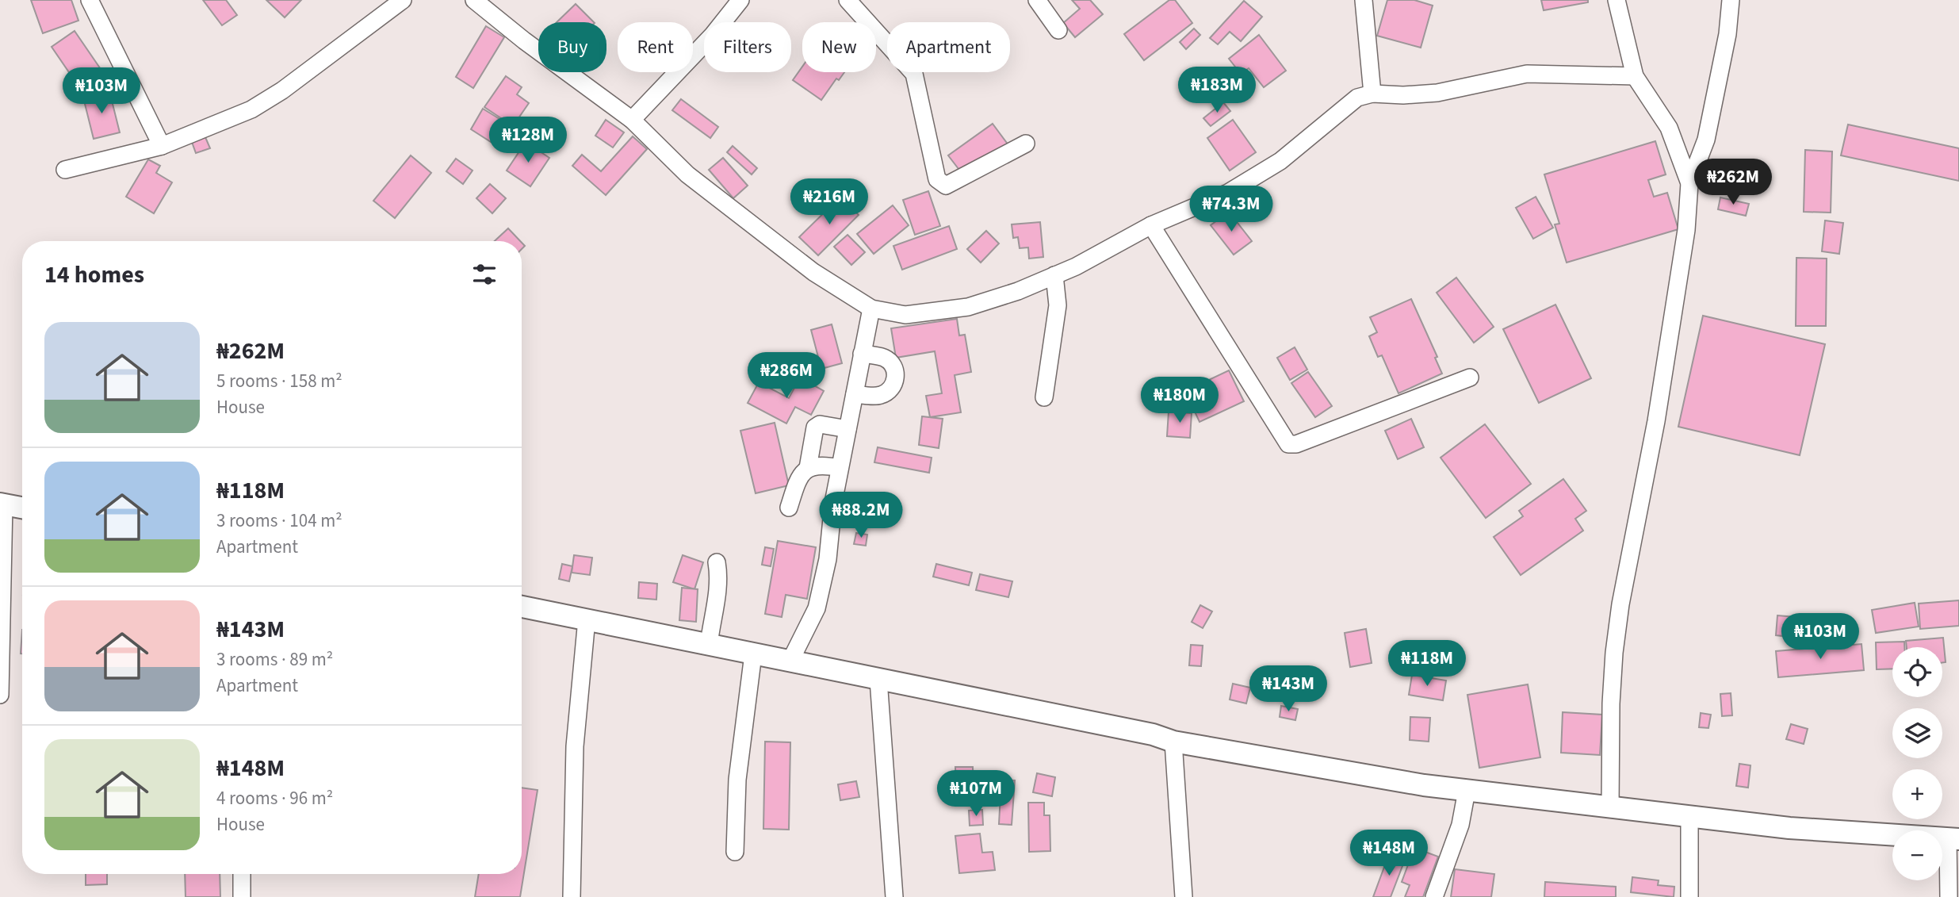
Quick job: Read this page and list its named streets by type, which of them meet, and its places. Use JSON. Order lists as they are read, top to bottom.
{
  "page": {
    "chip": [
      "Buy",
      "Rent",
      "Filters",
      "New",
      "Apartment"
    ],
    "price": [
      "₦183M",
      "₦103M",
      "₦128M",
      "₦262M",
      "₦216M",
      "₦74.3M",
      "₦286M",
      "₦180M",
      "₦88.2M",
      "₦103M",
      "₦118M",
      "₦143M",
      "₦107M",
      "₦148M"
    ],
    "heading": "14 homes",
    "list": [
      {
        "name": "₦262M",
        "note": "5 rooms · 158 m² · House"
      },
      {
        "name": "₦118M",
        "note": "3 rooms · 104 m² · Apartment"
      },
      {
        "name": "₦143M",
        "note": "3 rooms · 89 m² · Apartment"
      },
      {
        "name": "₦148M",
        "note": "4 rooms · 96 m² · House"
      }
    ],
    "map_buttons": ["+", "−"]
  }
}
